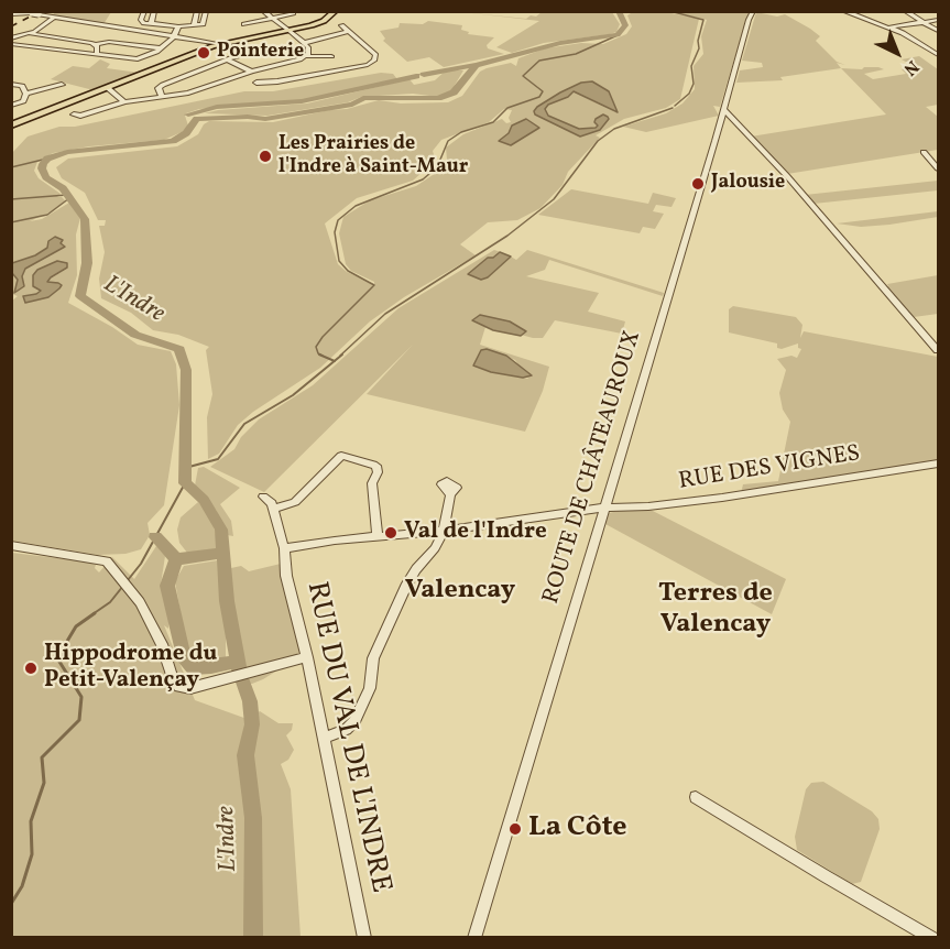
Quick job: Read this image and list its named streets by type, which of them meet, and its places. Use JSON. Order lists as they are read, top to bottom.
{
  "streets": {
    "street": ["ROUTE DE CHÂTEAUROUX", "RUE DES VIGNES", "RUE DU VAL DE L'INDRE"]
  },
  "crossings": [
    ["ROUTE DE CHÂTEAUROUX", "RUE DES VIGNES"]
  ],
  "districts": ["Valencay", "Terres de Valencay"],
  "water": ["L'Indre"],
  "places": [
    "Pointerie",
    "Les Prairies de l'Indre à Saint-Maur",
    "Jalousie",
    "Val de l'Indre",
    "Hippodrome du Petit-Valençay",
    "La Côte"
  ],
  "north": "bottom right"
}
